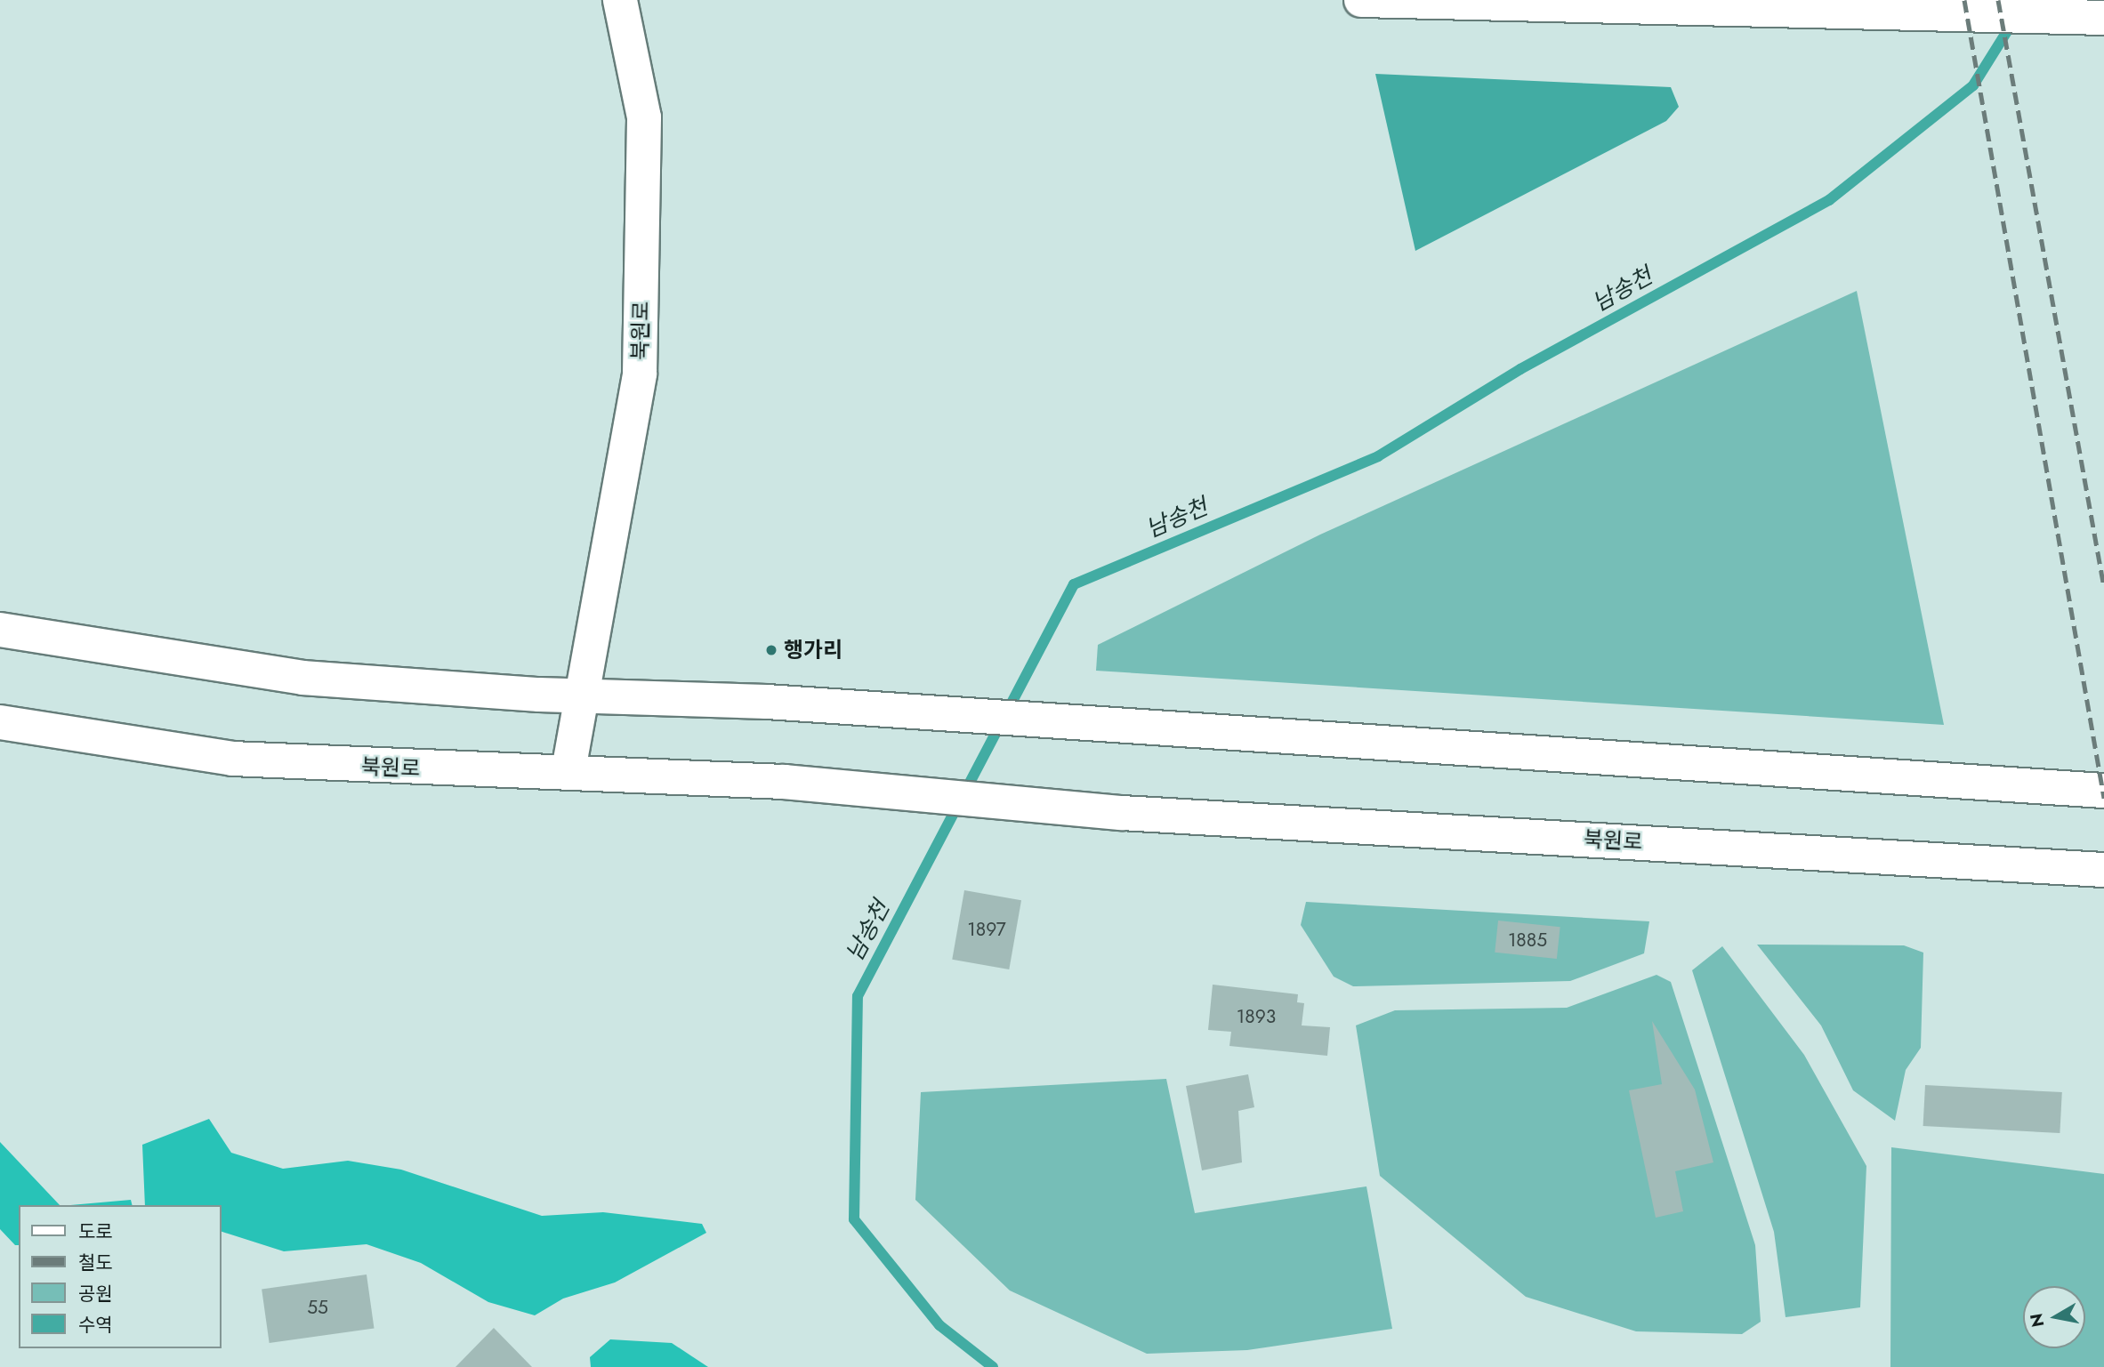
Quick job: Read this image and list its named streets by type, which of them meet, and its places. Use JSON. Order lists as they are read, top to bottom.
{
  "streets": {
    "street": ["북원로"]
  },
  "water": ["남송천"],
  "places": ["행가리"],
  "house_numbers": [
    "1897",
    "1885",
    "1893",
    "55"
  ],
  "legend": [
    "도로",
    "철도",
    "공원",
    "수역"
  ],
  "north": "left"
}
